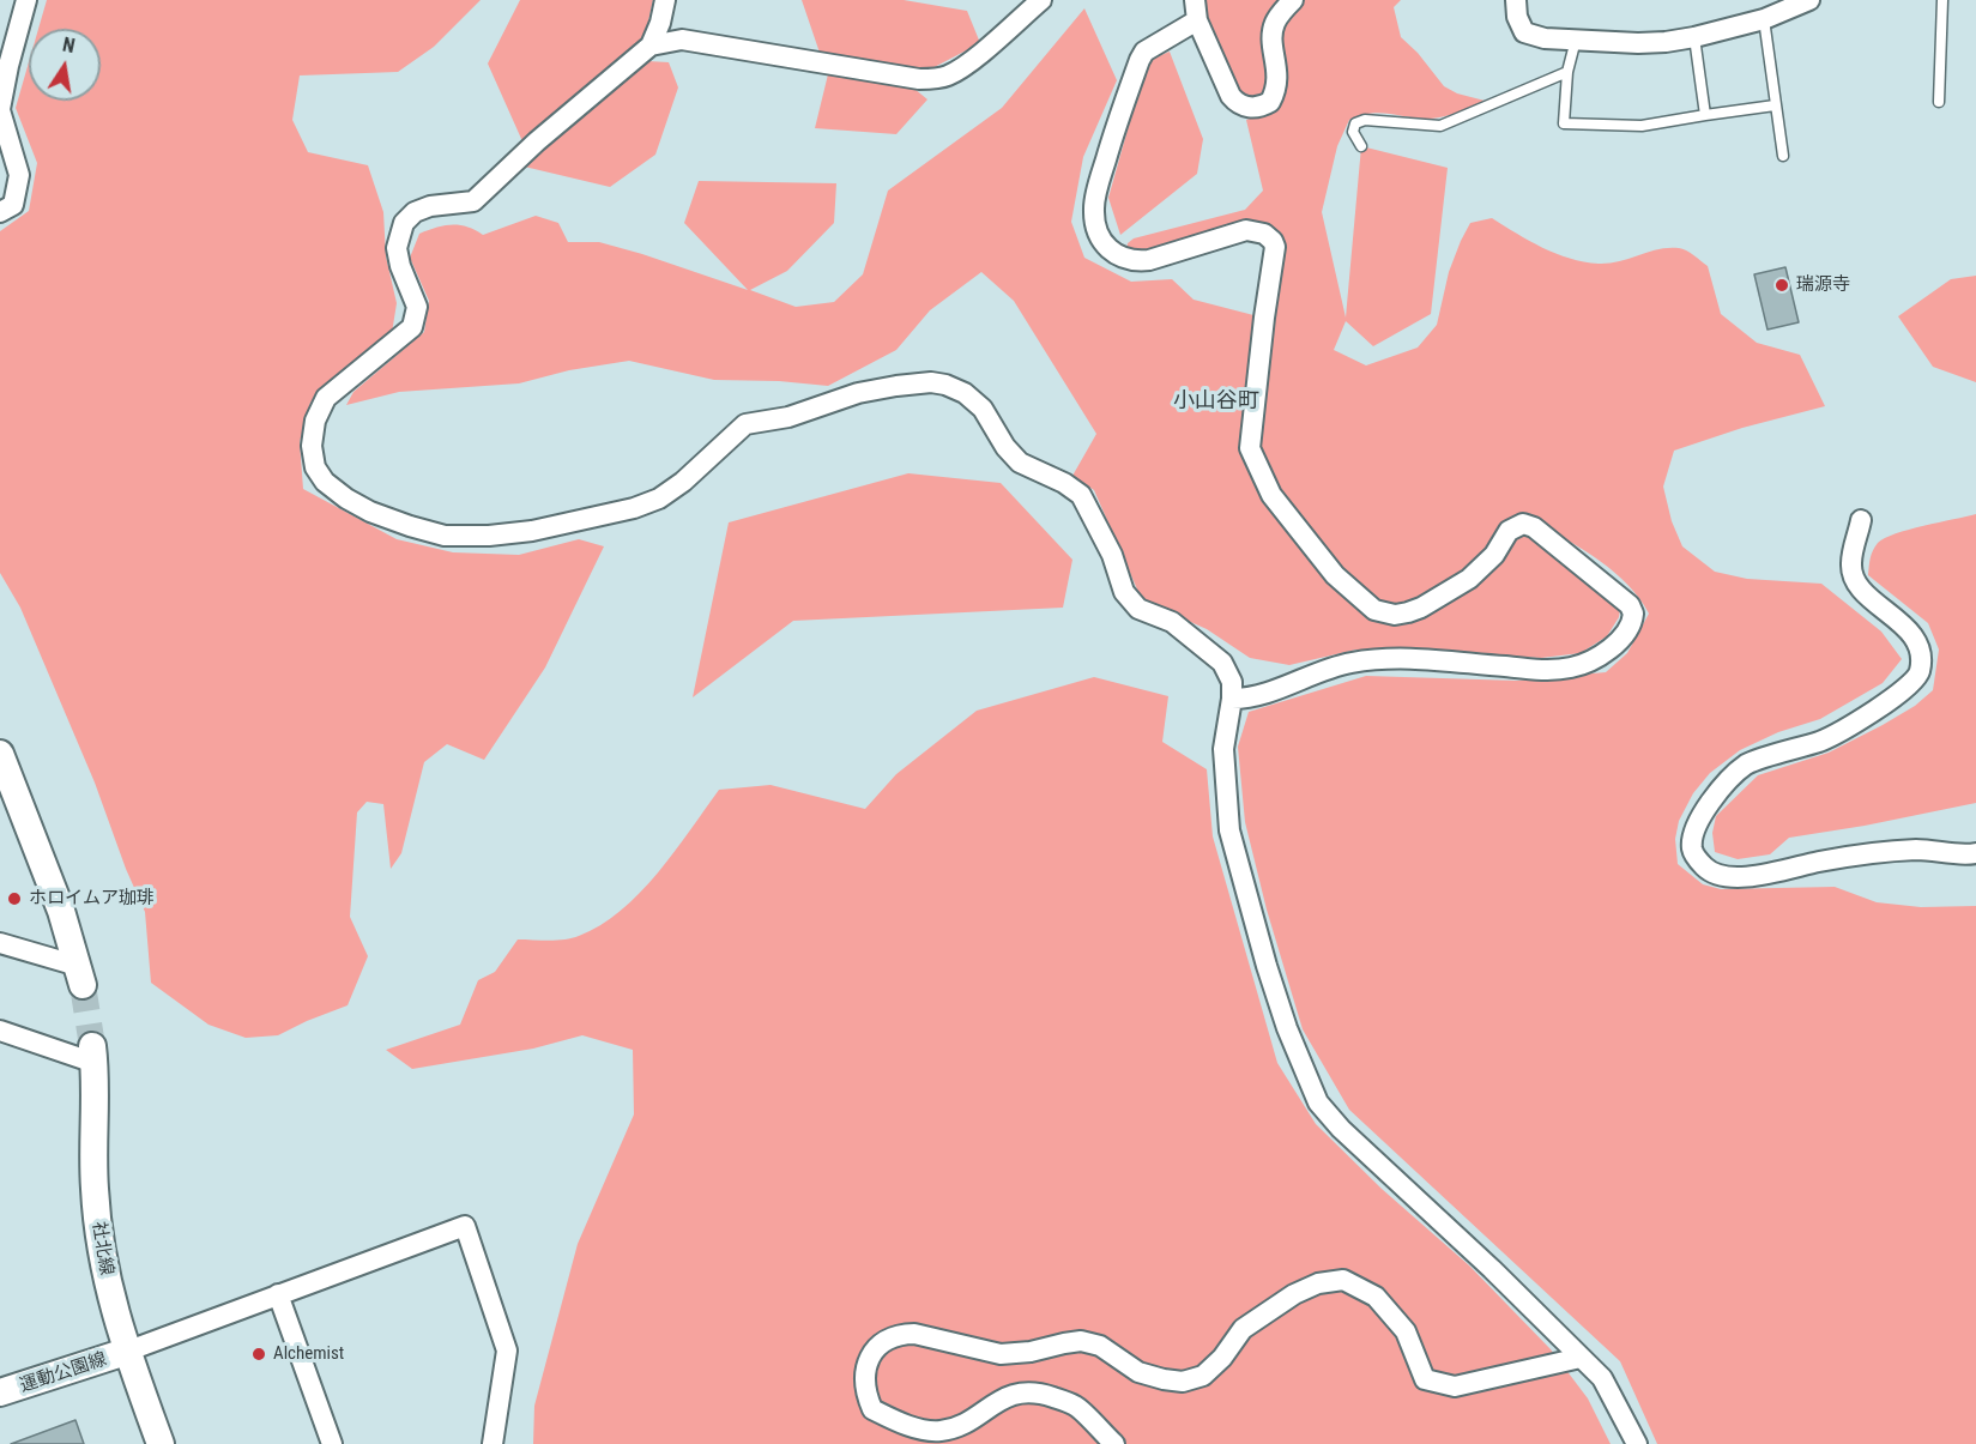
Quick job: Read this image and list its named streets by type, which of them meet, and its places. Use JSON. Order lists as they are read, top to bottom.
{
  "streets": {
    "street": ["社北線", "運動公園線"]
  },
  "crossings": [
    ["社北線", "運動公園線"]
  ],
  "districts": ["小山谷町"],
  "places": ["瑞源寺", "ホロイムア珈琲", "Alchemist"],
  "north": "top"
}
